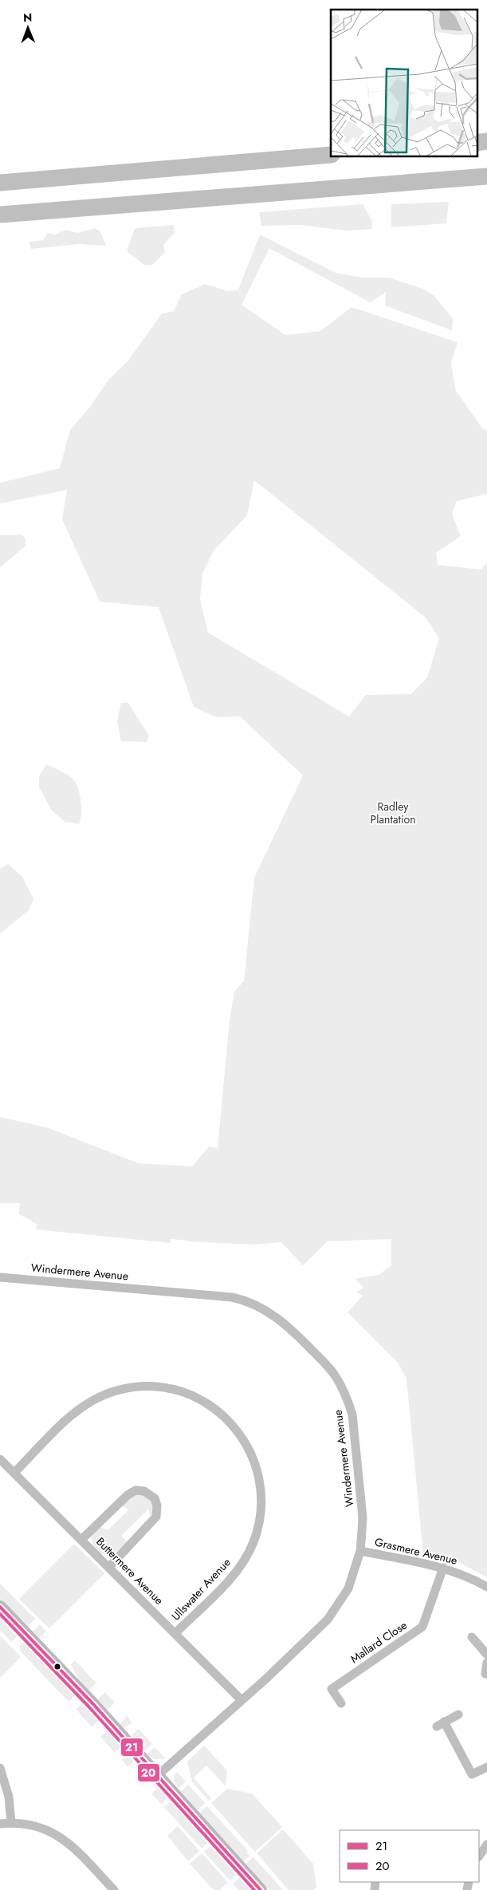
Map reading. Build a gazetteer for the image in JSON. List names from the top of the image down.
{
  "streets": {
    "street": [
      "Windermere Avenue",
      "Grasmere Avenue",
      "Buttermere Avenue",
      "Ullswater Avenue",
      "Mallard Close"
    ]
  },
  "crossings": [
    ["Windermere Avenue", "Grasmere Avenue"],
    ["Windermere Avenue", "Buttermere Avenue"],
    ["Grasmere Avenue", "Mallard Close"],
    ["Buttermere Avenue", "Ullswater Avenue"]
  ],
  "parks": ["Radley Plantation"],
  "lines": ["transit line 21", "transit line 20"],
  "legend": ["21", "20"],
  "north": "top"
}
